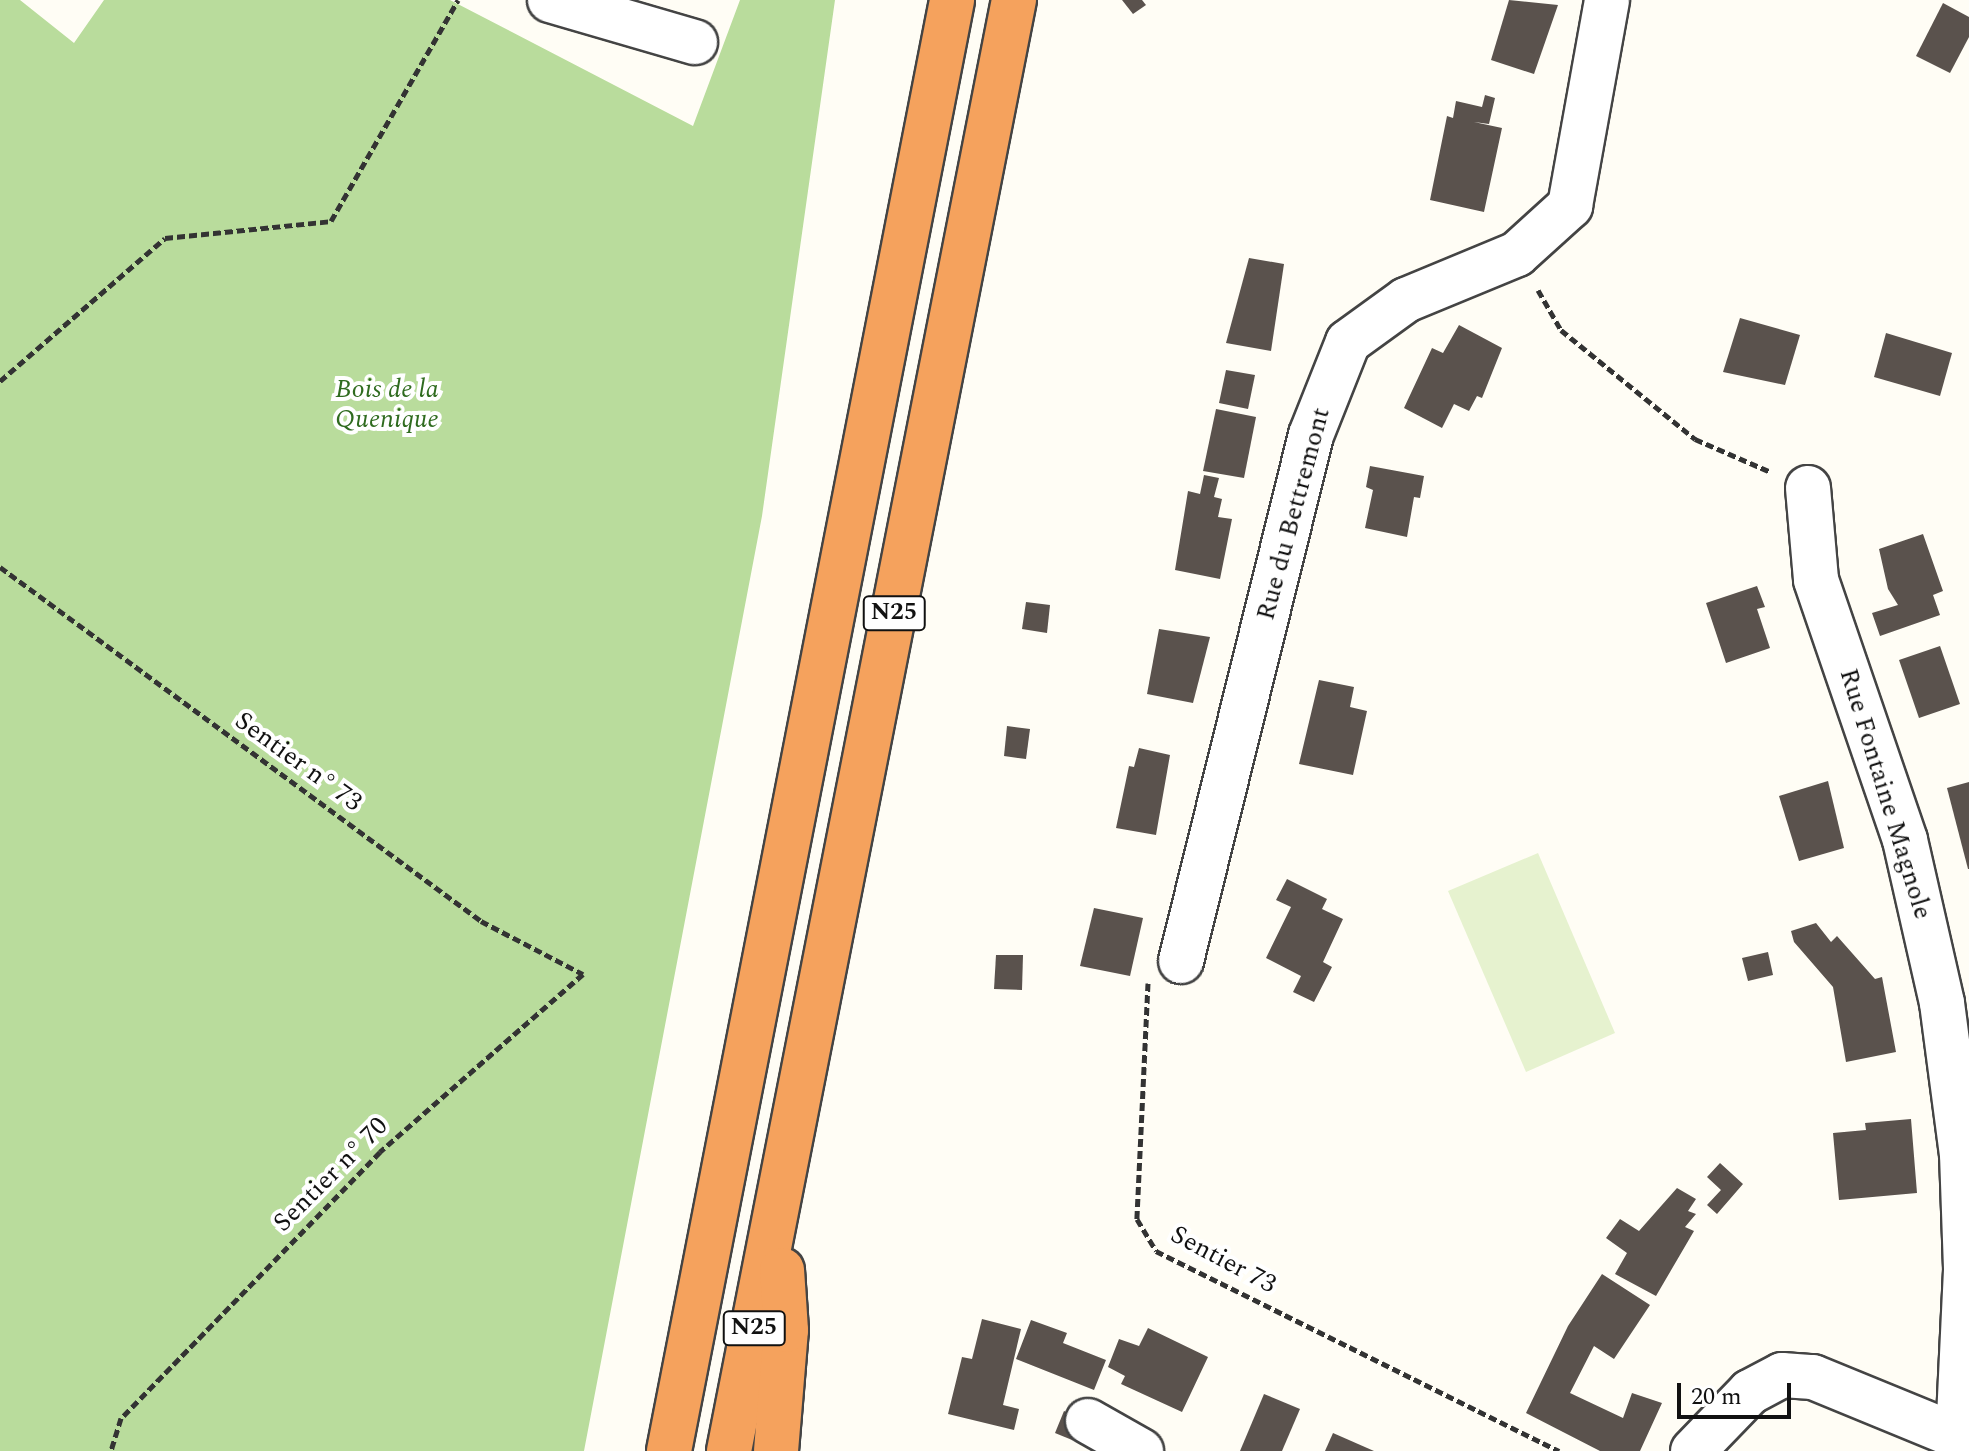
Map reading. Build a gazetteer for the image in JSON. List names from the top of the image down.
{
  "streets": {
    "highway": ["N25"],
    "street": ["Rue du Bettremont", "Rue Fontaine Magnole"],
    "path": ["Sentier n° 73", "Sentier n° 70", "Sentier 73"]
  },
  "crossings": [
    ["Rue du Bettremont", "Sentier 73"],
    ["Sentier n° 73", "Sentier n° 70"]
  ],
  "parks": ["Bois de la Quenique"],
  "scale_bar": "20 m"
}
